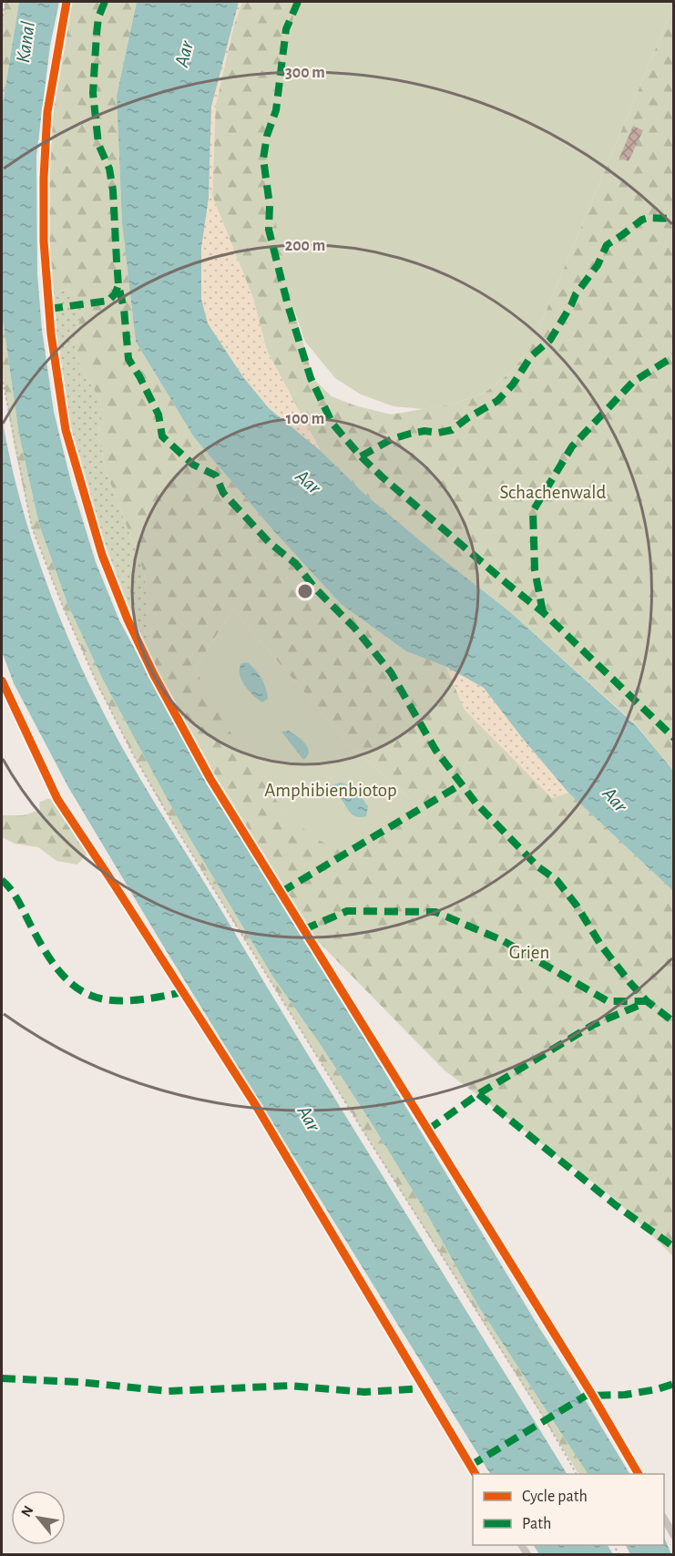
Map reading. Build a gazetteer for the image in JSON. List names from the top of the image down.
{
  "water": ["Kanal", "Aar"],
  "parks": ["Schachenwald", "Amphibienbiotop", "Grien"],
  "legend": ["Cycle path", "Path"],
  "north": "top left",
  "rings": ["300 m", "200 m", "100 m"]
}
